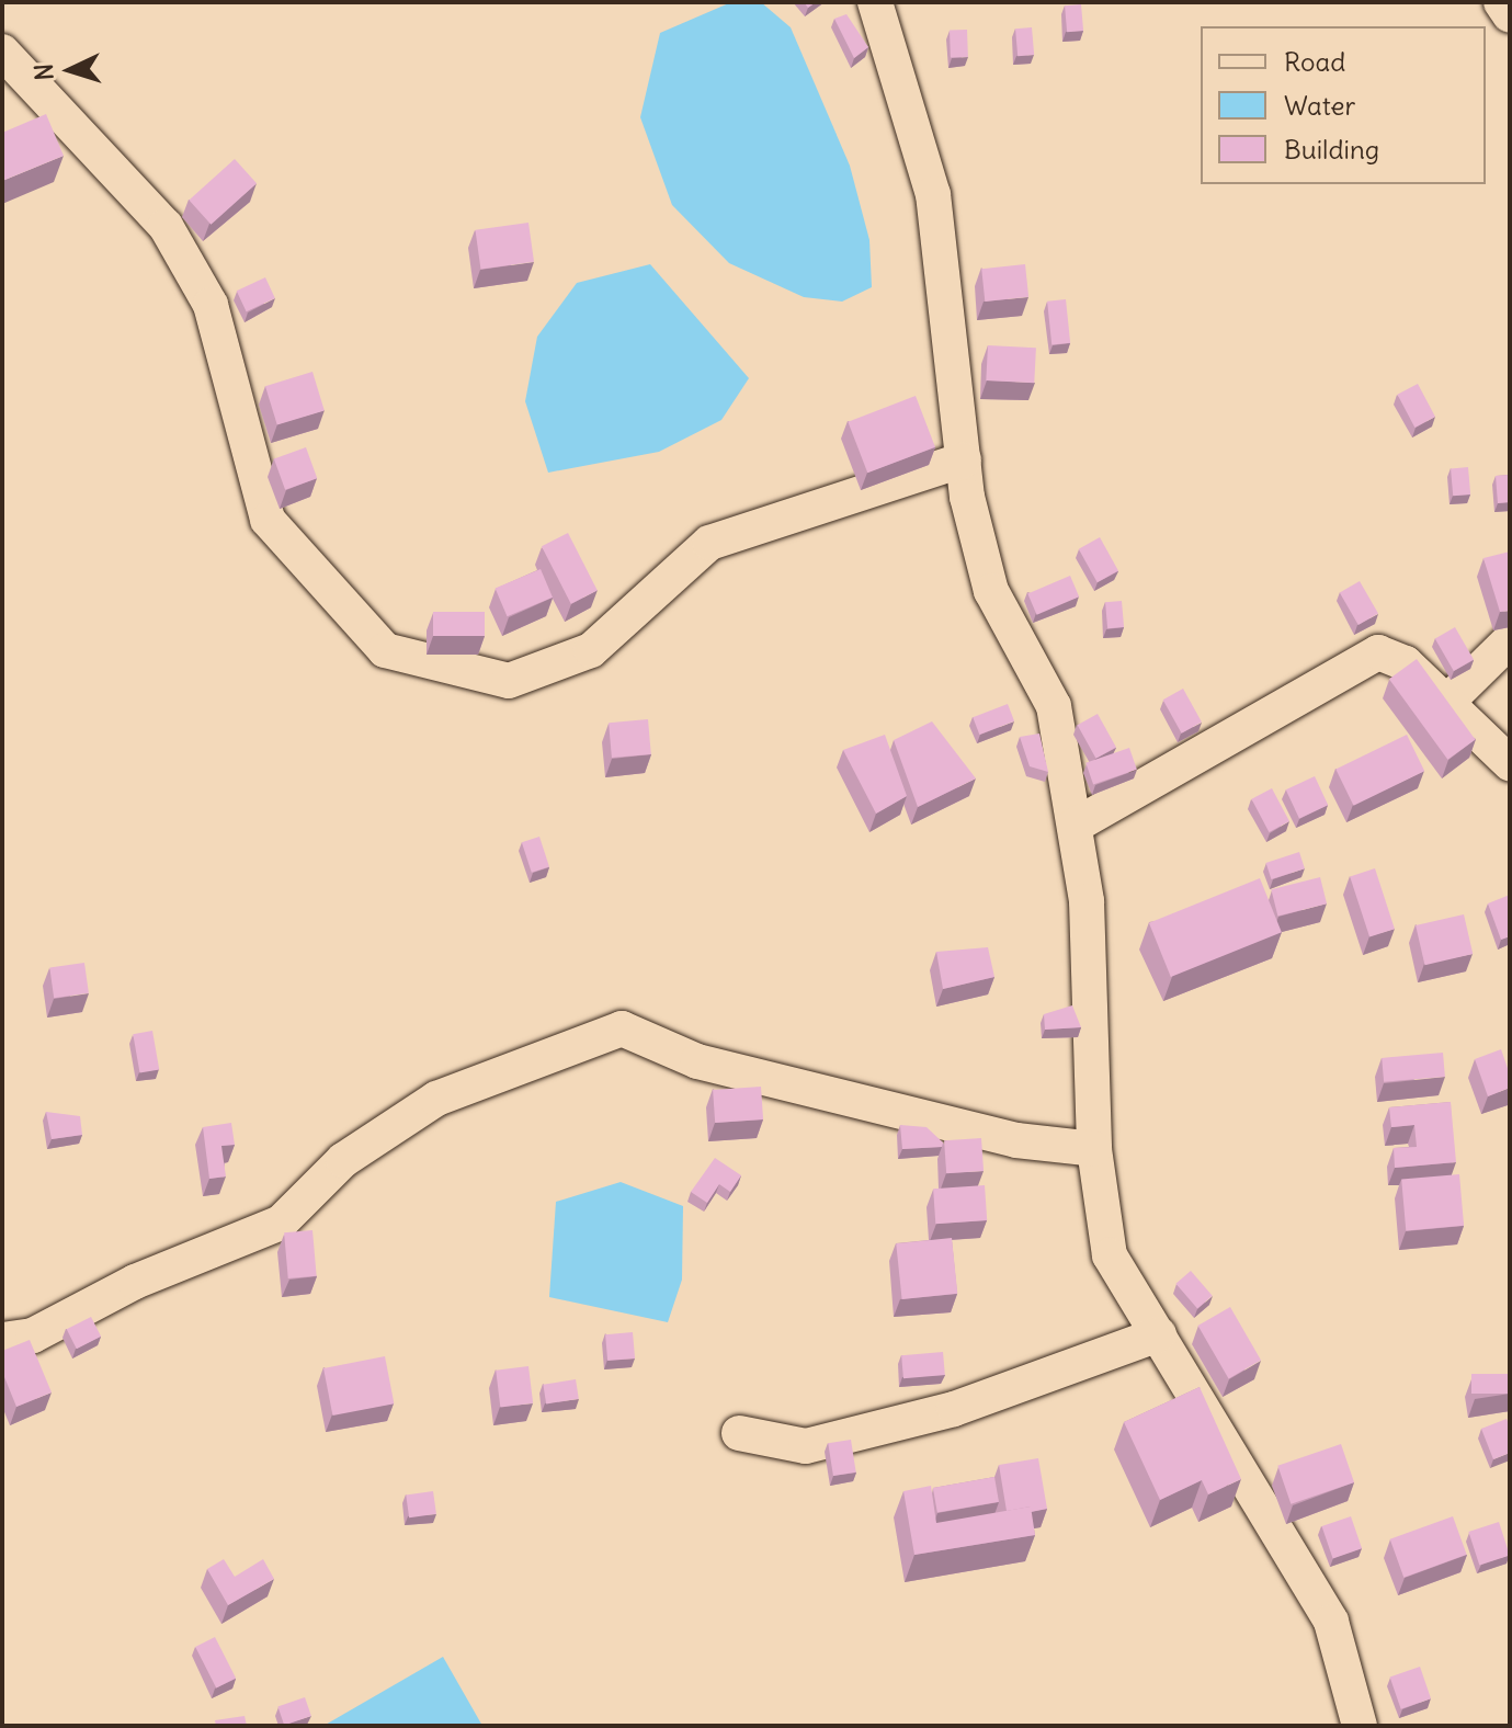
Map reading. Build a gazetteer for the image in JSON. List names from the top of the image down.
{
  "legend": ["Road", "Water", "Building"],
  "north": "left"
}
